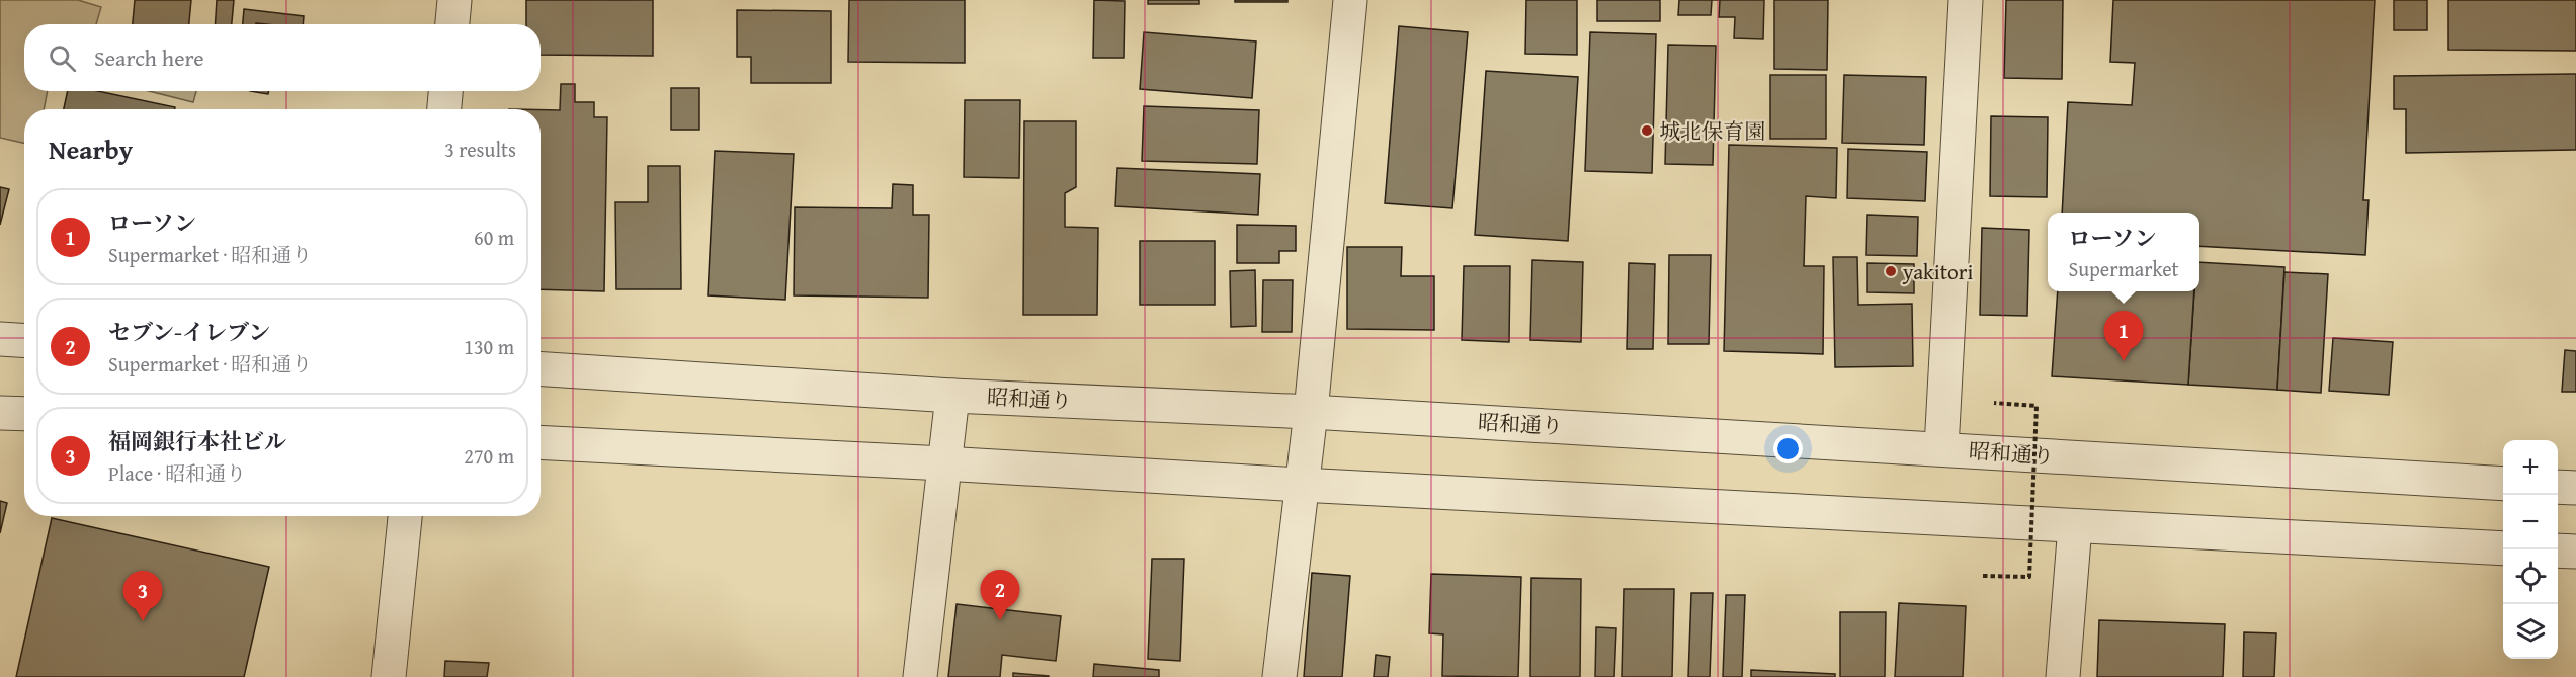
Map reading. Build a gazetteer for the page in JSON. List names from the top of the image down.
{
  "streets": {
    "street": ["昭和通り"]
  },
  "places": ["城北保育園", "yakitori"],
  "page": {
    "search": "Search here",
    "heading": ["Nearby", "3 results"],
    "list": [
      {
        "mark": "1",
        "name": "ローソン",
        "note": "Supermarket · 昭和通り",
        "value": "60 m"
      },
      {
        "mark": "2",
        "name": "セブン-イレブン",
        "note": "Supermarket · 昭和通り",
        "value": "130 m"
      },
      {
        "mark": "3",
        "name": "福岡銀行本社ビル",
        "note": "Place · 昭和通り",
        "value": "270 m"
      }
    ],
    "popup": ["ローソン", "Supermarket"],
    "pins": ["1", "2", "3"],
    "map_buttons": ["+", "−"]
  }
}
